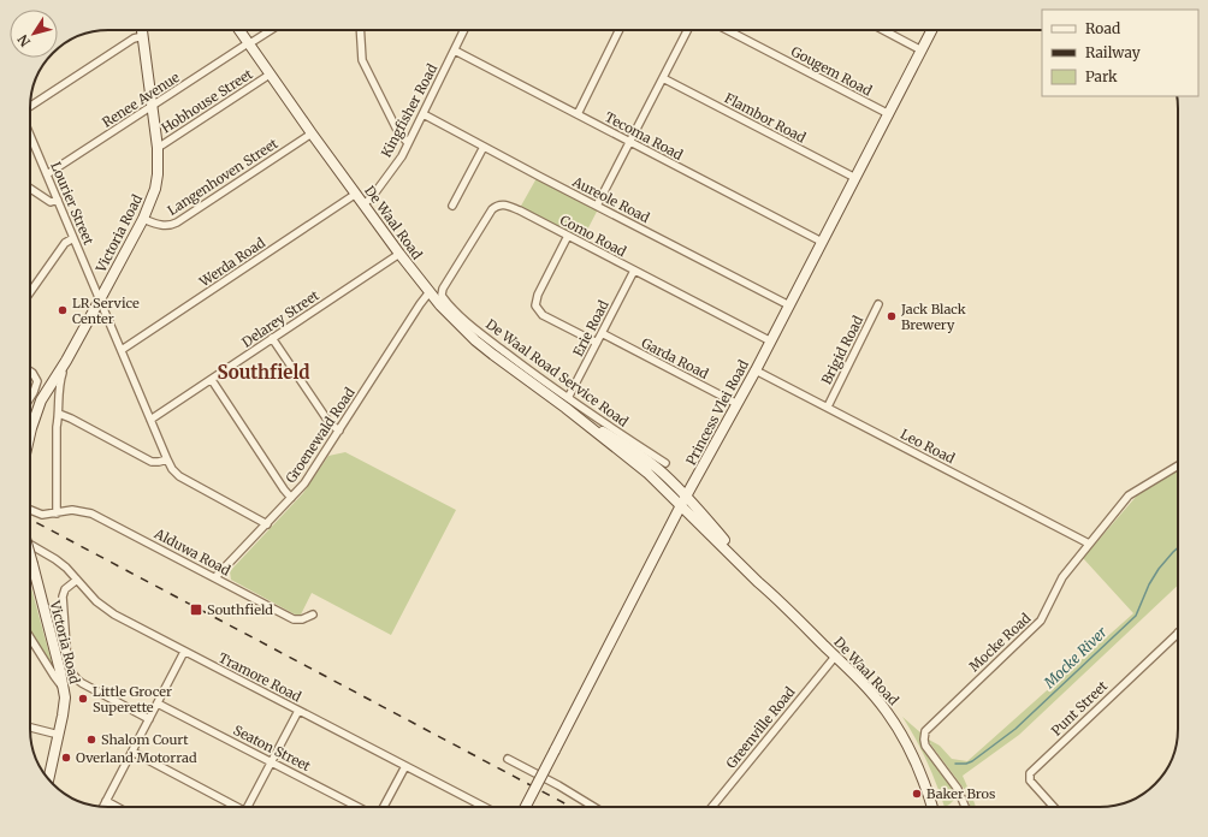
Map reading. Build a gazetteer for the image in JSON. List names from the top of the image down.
{
  "streets": {
    "street": [
      "Gougem Road",
      "Renee Avenue",
      "Hobhouse Street",
      "Kingfisher Road",
      "Flambor Road",
      "Tecoma Road",
      "Langenhoven Street",
      "Aureole Road",
      "Lourier Street",
      "De Waal Road",
      "Victoria Road",
      "Como Road",
      "Werda Road",
      "Delarey Street",
      "Erie Road",
      "Brigid Road",
      "Garda Road",
      "De Waal Road Service Road",
      "Princess Vlei Road",
      "Groenewald Road",
      "Leo Road",
      "Alduwa Road",
      "Mocke Road",
      "Tramore Road",
      "Punt Street",
      "Greenville Road",
      "Seaton Street"
    ]
  },
  "crossings": [
    ["Gougem Road", "Princess Vlei Road"],
    ["Renee Avenue", "Lourier Street"],
    ["Renee Avenue", "De Waal Road"],
    ["Renee Avenue", "Victoria Road"],
    ["Hobhouse Street", "De Waal Road"],
    ["Hobhouse Street", "Victoria Road"],
    ["Kingfisher Road", "Tecoma Road"],
    ["Kingfisher Road", "Aureole Road"],
    ["Kingfisher Road", "De Waal Road"],
    ["Flambor Road", "Princess Vlei Road"],
    ["Tecoma Road", "Princess Vlei Road"],
    ["Langenhoven Street", "De Waal Road"],
    ["Langenhoven Street", "Victoria Road"],
    ["Aureole Road", "Princess Vlei Road"],
    ["Lourier Street", "Victoria Road"],
    ["Lourier Street", "Werda Road"],
    ["Lourier Street", "Delarey Street"],
    ["Lourier Street", "Groenewald Road"],
    ["De Waal Road", "Werda Road"],
    ["De Waal Road", "Delarey Street"],
    ["De Waal Road", "Princess Vlei Road"],
    ["De Waal Road", "Groenewald Road"],
    ["De Waal Road", "Greenville Road"],
    ["Victoria Road", "Alduwa Road"],
    ["Como Road", "Erie Road"],
    ["Como Road", "De Waal Road Service Road"],
    ["Como Road", "Princess Vlei Road"],
    ["Erie Road", "Garda Road"],
    ["Erie Road", "De Waal Road Service Road"],
    ["Brigid Road", "Leo Road"],
    ["Garda Road", "Princess Vlei Road"],
    ["Princess Vlei Road", "Leo Road"],
    ["Groenewald Road", "Alduwa Road"],
    ["Leo Road", "Mocke Road"]
  ],
  "districts": ["Southfield"],
  "water": ["Mocke River"],
  "places": {
    "other": [
      "LR Service Center",
      "Jack Black Brewery",
      "Little Grocer Superette",
      "Shalom Court",
      "Overland Motorrad",
      "Baker Bros"
    ],
    "transit": ["Southfield"]
  },
  "legend": ["Road", "Railway", "Park"],
  "north": "bottom left"
}
